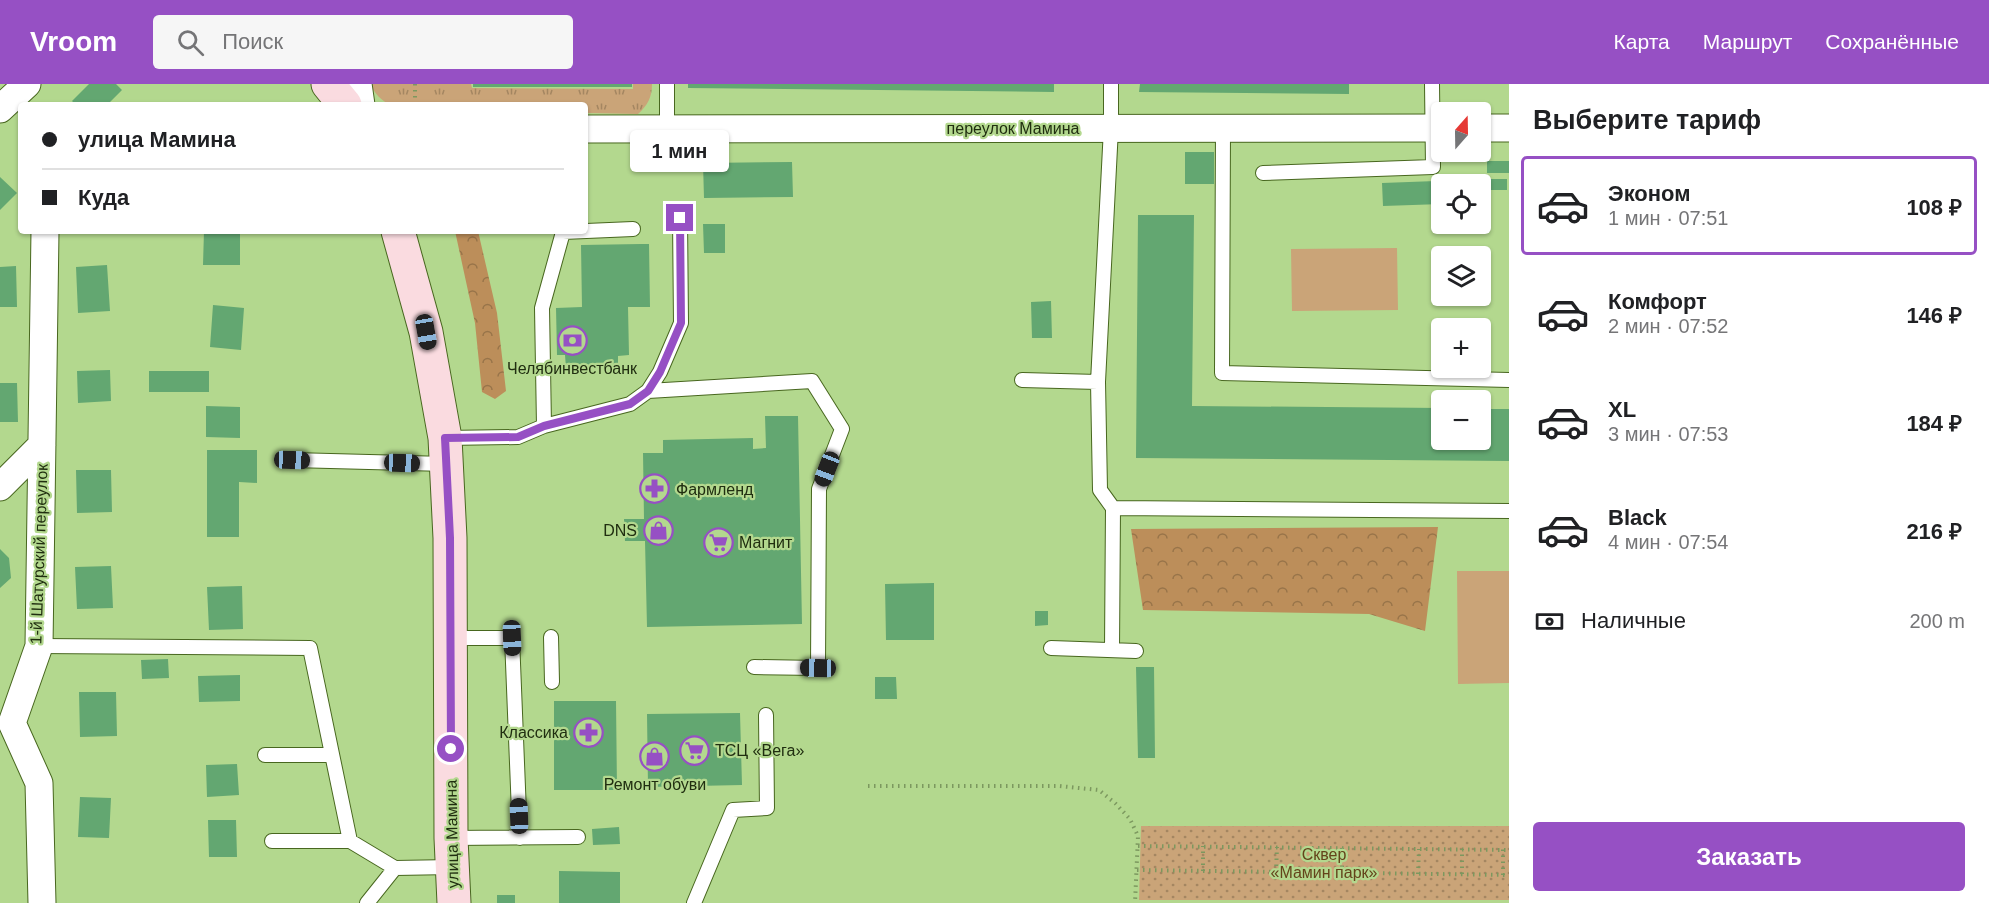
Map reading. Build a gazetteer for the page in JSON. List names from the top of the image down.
{
  "streets": {
    "main road": ["улица Мамина"],
    "street": ["переулок Мамина", "1-й Шатурский переулок"]
  },
  "parks": ["Сквер «Мамин парк»"],
  "places": {
    "bank": ["Челябинвестбанк"],
    "pharmacy": ["Фармленд", "Классика"],
    "shop": ["DNS", "Ремонт обуви"],
    "supermarket": ["Магнит", "ТСЦ «Вега»"]
  },
  "north": "top",
  "page": {
    "header": "Vroom",
    "search": "Поиск",
    "nav": ["Карта", "Маршрут", "Сохранённые"],
    "heading": "Выберите тариф",
    "map_buttons": ["+", "−"],
    "banner": ["улица Мамина", "Куда"],
    "bubble": "1 мин",
    "list": [
      {
        "name": "Эконом",
        "note": "1 мин · 07:51",
        "value": "108 ₽"
      },
      {
        "name": "Комфорт",
        "note": "2 мин · 07:52",
        "value": "146 ₽"
      },
      {
        "name": "XL",
        "note": "3 мин · 07:53",
        "value": "184 ₽"
      },
      {
        "name": "Black",
        "note": "4 мин · 07:54",
        "value": "216 ₽"
      }
    ],
    "pay": ["Наличные", "200 m"],
    "buttons": "Заказать"
  }
}
